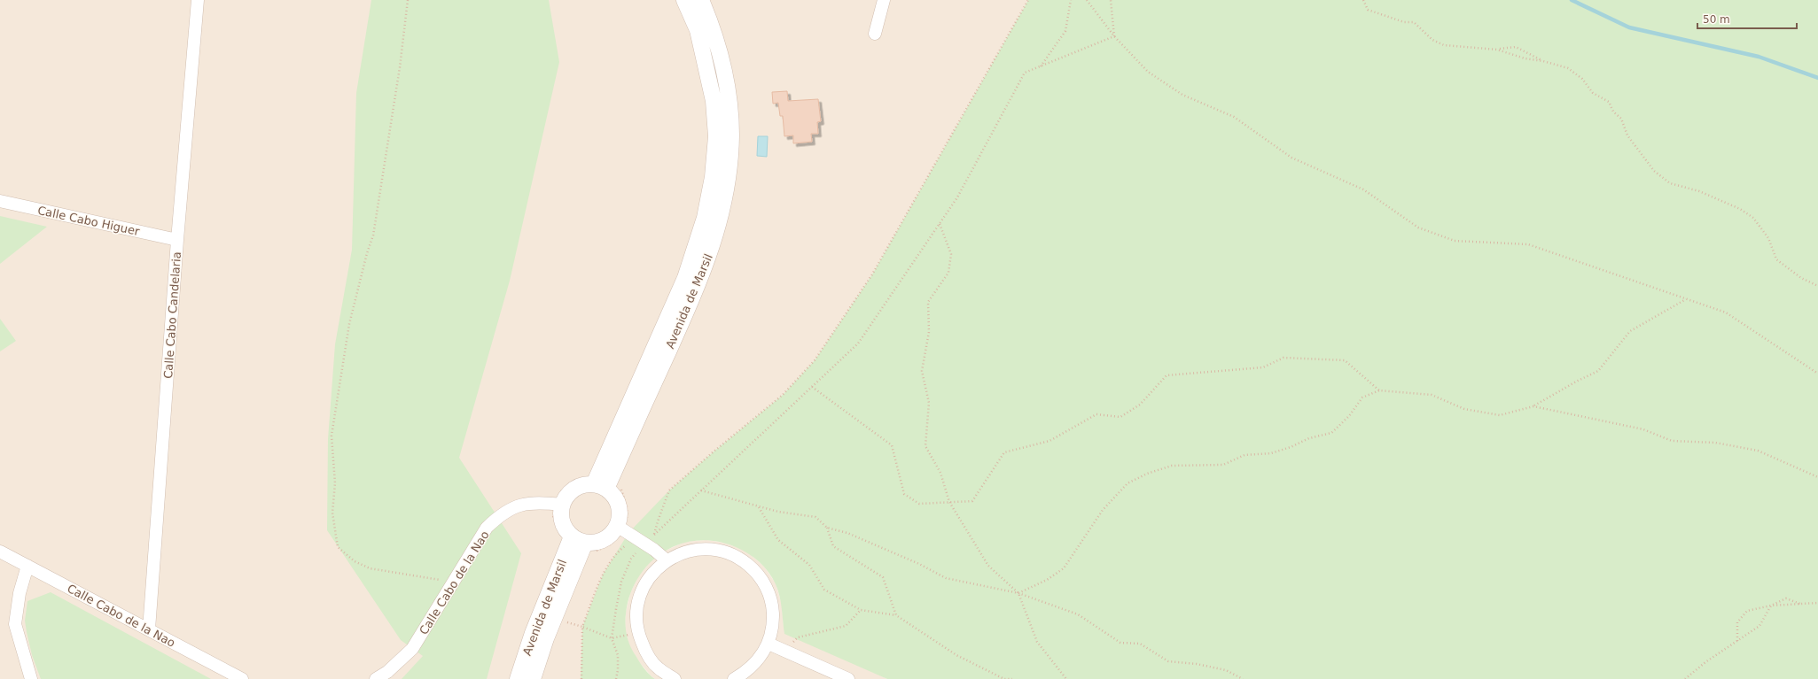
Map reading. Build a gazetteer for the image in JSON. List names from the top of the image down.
{
  "streets": {
    "street": [
      "Calle Cabo Higuer",
      "Avenida de Marsil",
      "Calle Cabo Candelaria",
      "Calle Cabo de la Nao"
    ]
  },
  "crossings": [
    ["Calle Cabo Higuer", "Calle Cabo Candelaria"],
    ["Calle Cabo Candelaria", "Calle Cabo de la Nao"]
  ],
  "scale_bar": "50 m"
}
